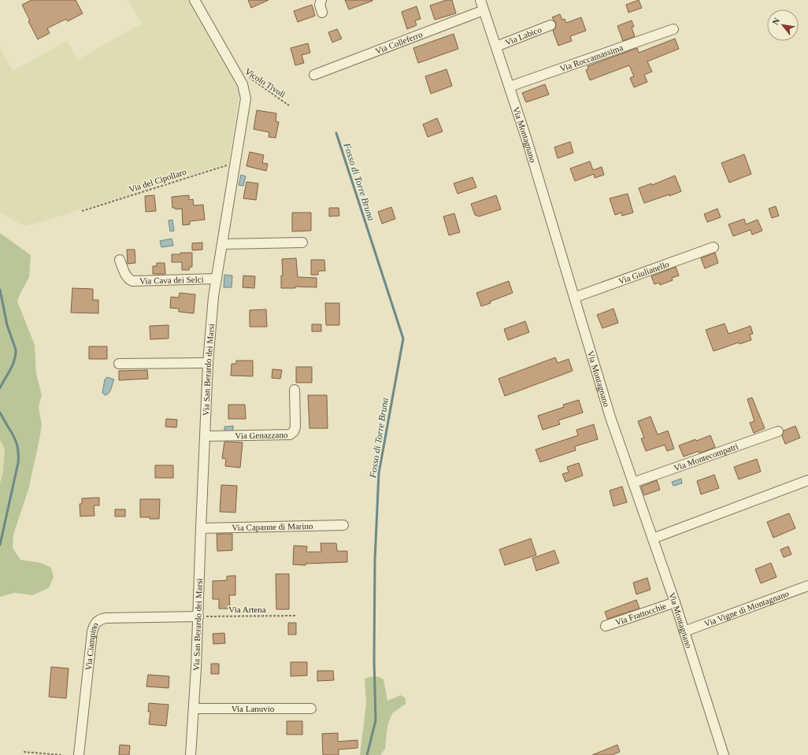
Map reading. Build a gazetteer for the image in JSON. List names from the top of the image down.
{
  "streets": {
    "street": [
      "Via Labico",
      "Via Colleferro",
      "Via Roccamassima",
      "Via Montagnano",
      "Via Giulianello",
      "Via Cava dei Selci",
      "Via San Berardo dei Marsi",
      "Via Genazzano",
      "Via Montecompatri",
      "Via Capanne di Marino",
      "Via Vigne di Montagnano",
      "Via Frattocchie",
      "Via Ciampino",
      "Via Lanuvio"
    ],
    "path": ["Vicolo Tivoli", "Via del Cipollaro", "Via Artena"]
  },
  "crossings": [
    ["Via Labico", "Via Montagnano"],
    ["Via Colleferro", "Via Montagnano"],
    ["Via Roccamassima", "Via Montagnano"],
    ["Vicolo Tivoli", "Via San Berardo dei Marsi"],
    ["Via Montagnano", "Via Giulianello"],
    ["Via Montagnano", "Via Montecompatri"],
    ["Via Montagnano", "Via Vigne di Montagnano"],
    ["Via Montagnano", "Via Frattocchie"],
    ["Via del Cipollaro", "Via San Berardo dei Marsi"],
    ["Via Cava dei Selci", "Via San Berardo dei Marsi"],
    ["Via San Berardo dei Marsi", "Via Genazzano"],
    ["Via San Berardo dei Marsi", "Via Capanne di Marino"],
    ["Via San Berardo dei Marsi", "Via Artena"],
    ["Via San Berardo dei Marsi", "Via Ciampino"],
    ["Via San Berardo dei Marsi", "Via Lanuvio"],
    ["Via Artena", "Via Ciampino"]
  ],
  "water": ["Fosso di Torre Bruna"],
  "north": "top left"
}
